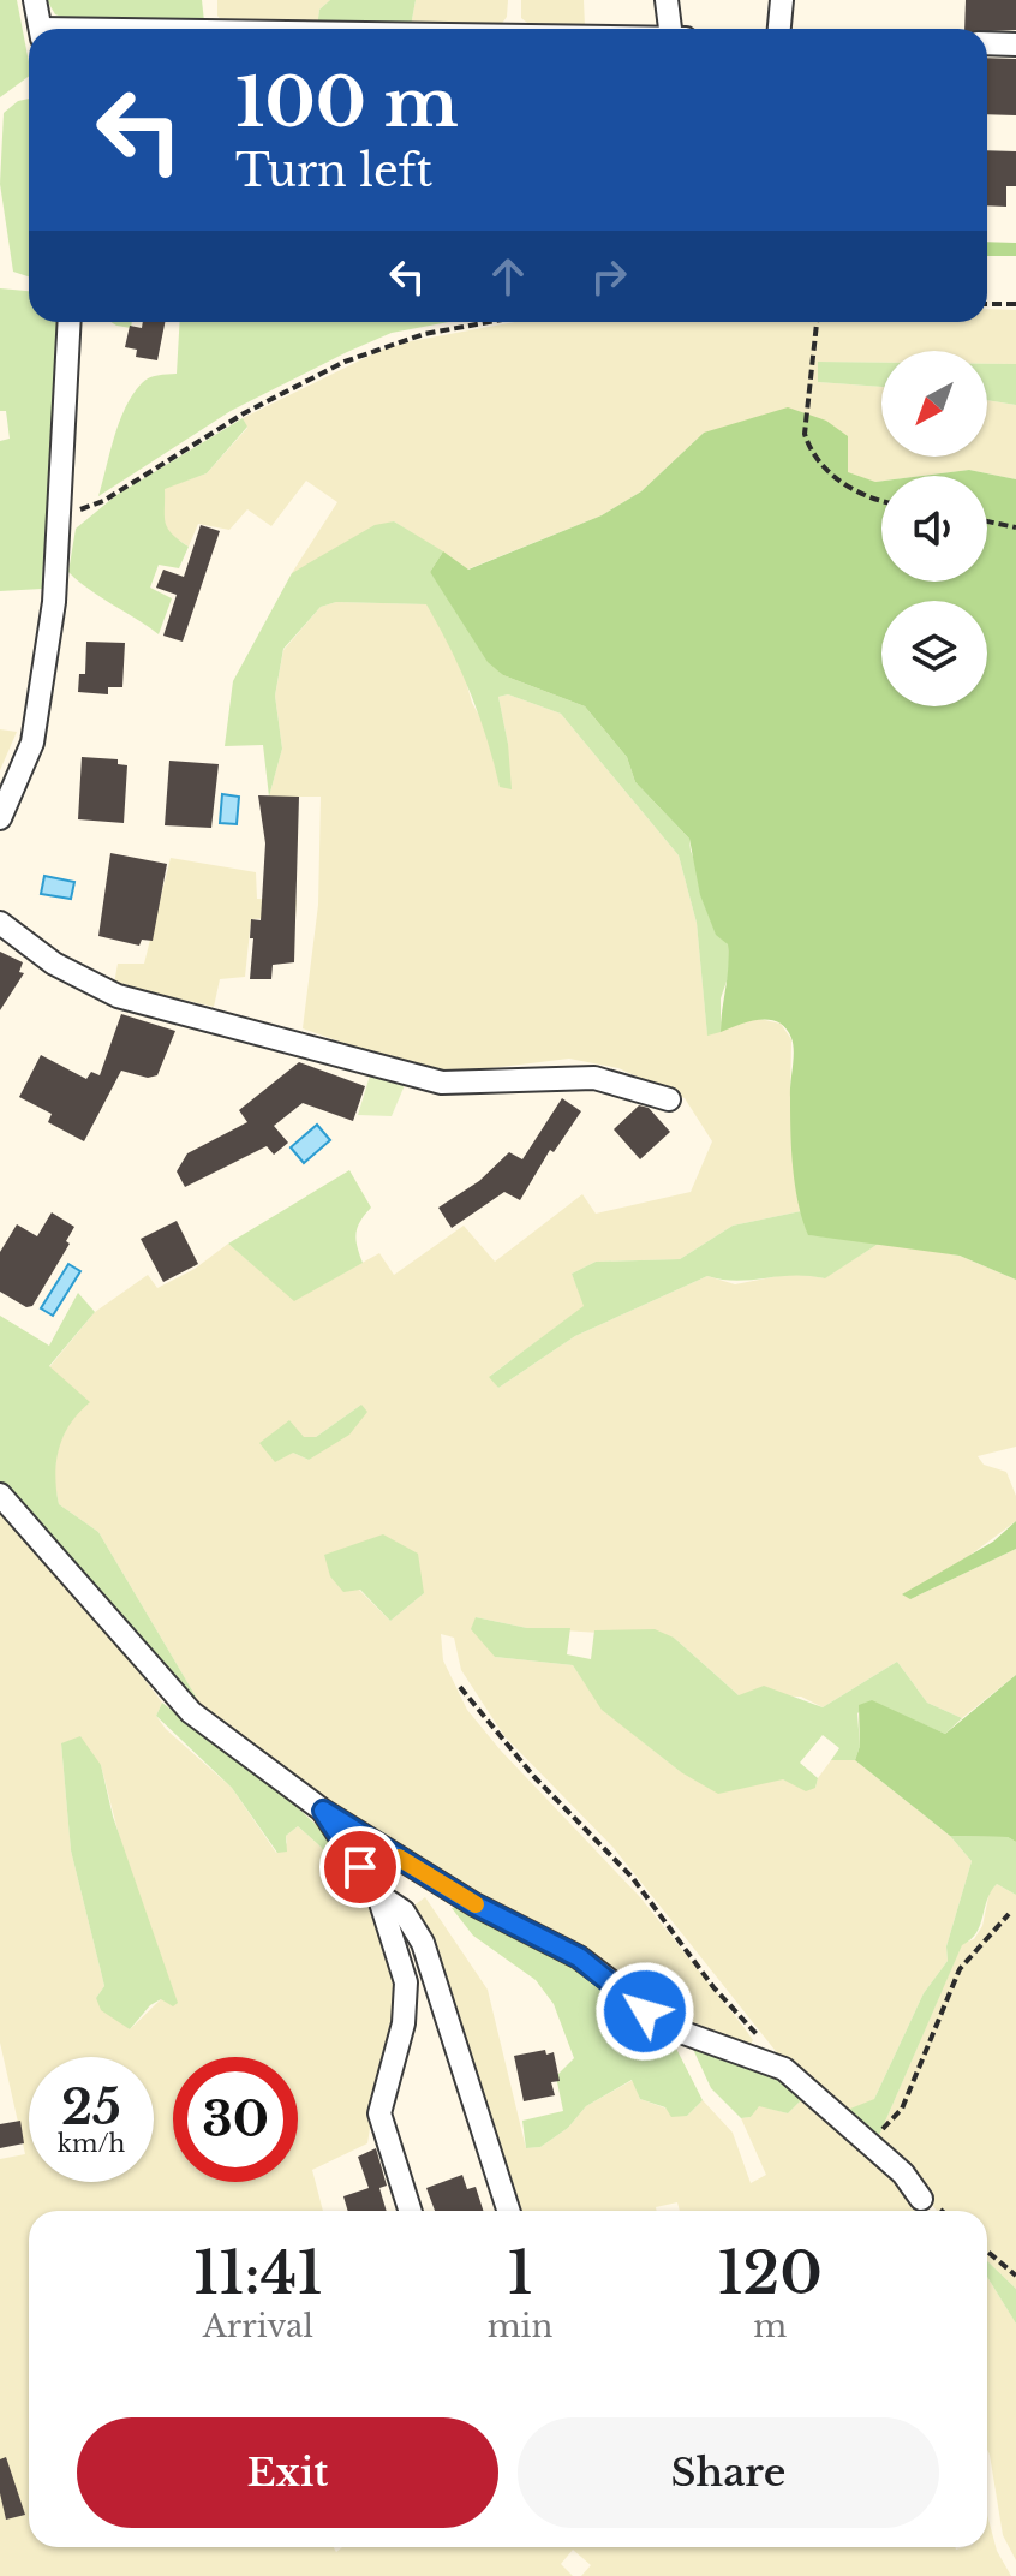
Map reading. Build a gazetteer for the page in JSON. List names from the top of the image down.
{
  "north": "bottom left",
  "page": {
    "turn": ["100 m", "Turn left"],
    "speed": "25 km/h",
    "limit": "30",
    "eta": [
      "11:41",
      "Arrival",
      "1",
      "min",
      "120",
      "m"
    ],
    "buttons": ["Exit", "Share"]
  }
}
